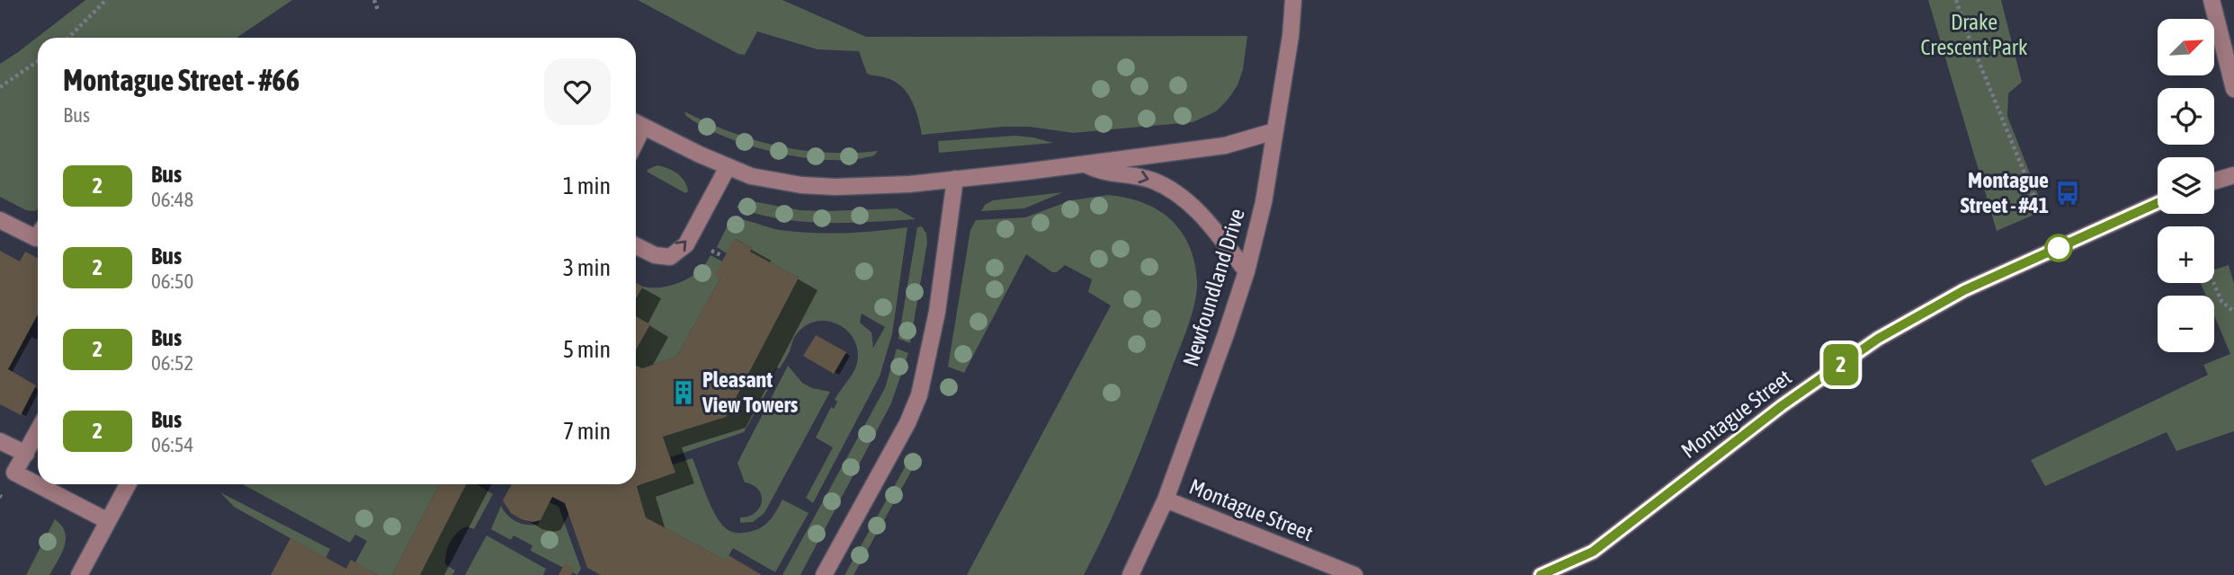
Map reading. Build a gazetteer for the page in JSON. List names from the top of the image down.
{
  "streets": {
    "street": ["Newfoundland Drive", "Montague Street"]
  },
  "crossings": [
    ["Newfoundland Drive", "Montague Street"]
  ],
  "parks": ["Drake Crescent Park"],
  "places": {
    "bus stop": ["Montague Street - #41"],
    "building": ["Pleasant View Towers"]
  },
  "lines": ["bus line 2"],
  "north": "top right",
  "page": {
    "on_map": "2",
    "map_buttons": ["+", "−"],
    "heading": ["Montague Street - #66", "Bus"],
    "list": [
      {
        "mark": "2",
        "name": "Bus",
        "note": "06:48",
        "value": "1 min"
      },
      {
        "mark": "2",
        "name": "Bus",
        "note": "06:50",
        "value": "3 min"
      },
      {
        "mark": "2",
        "name": "Bus",
        "note": "06:52",
        "value": "5 min"
      },
      {
        "mark": "2",
        "name": "Bus",
        "note": "06:54",
        "value": "7 min"
      }
    ]
  }
}
